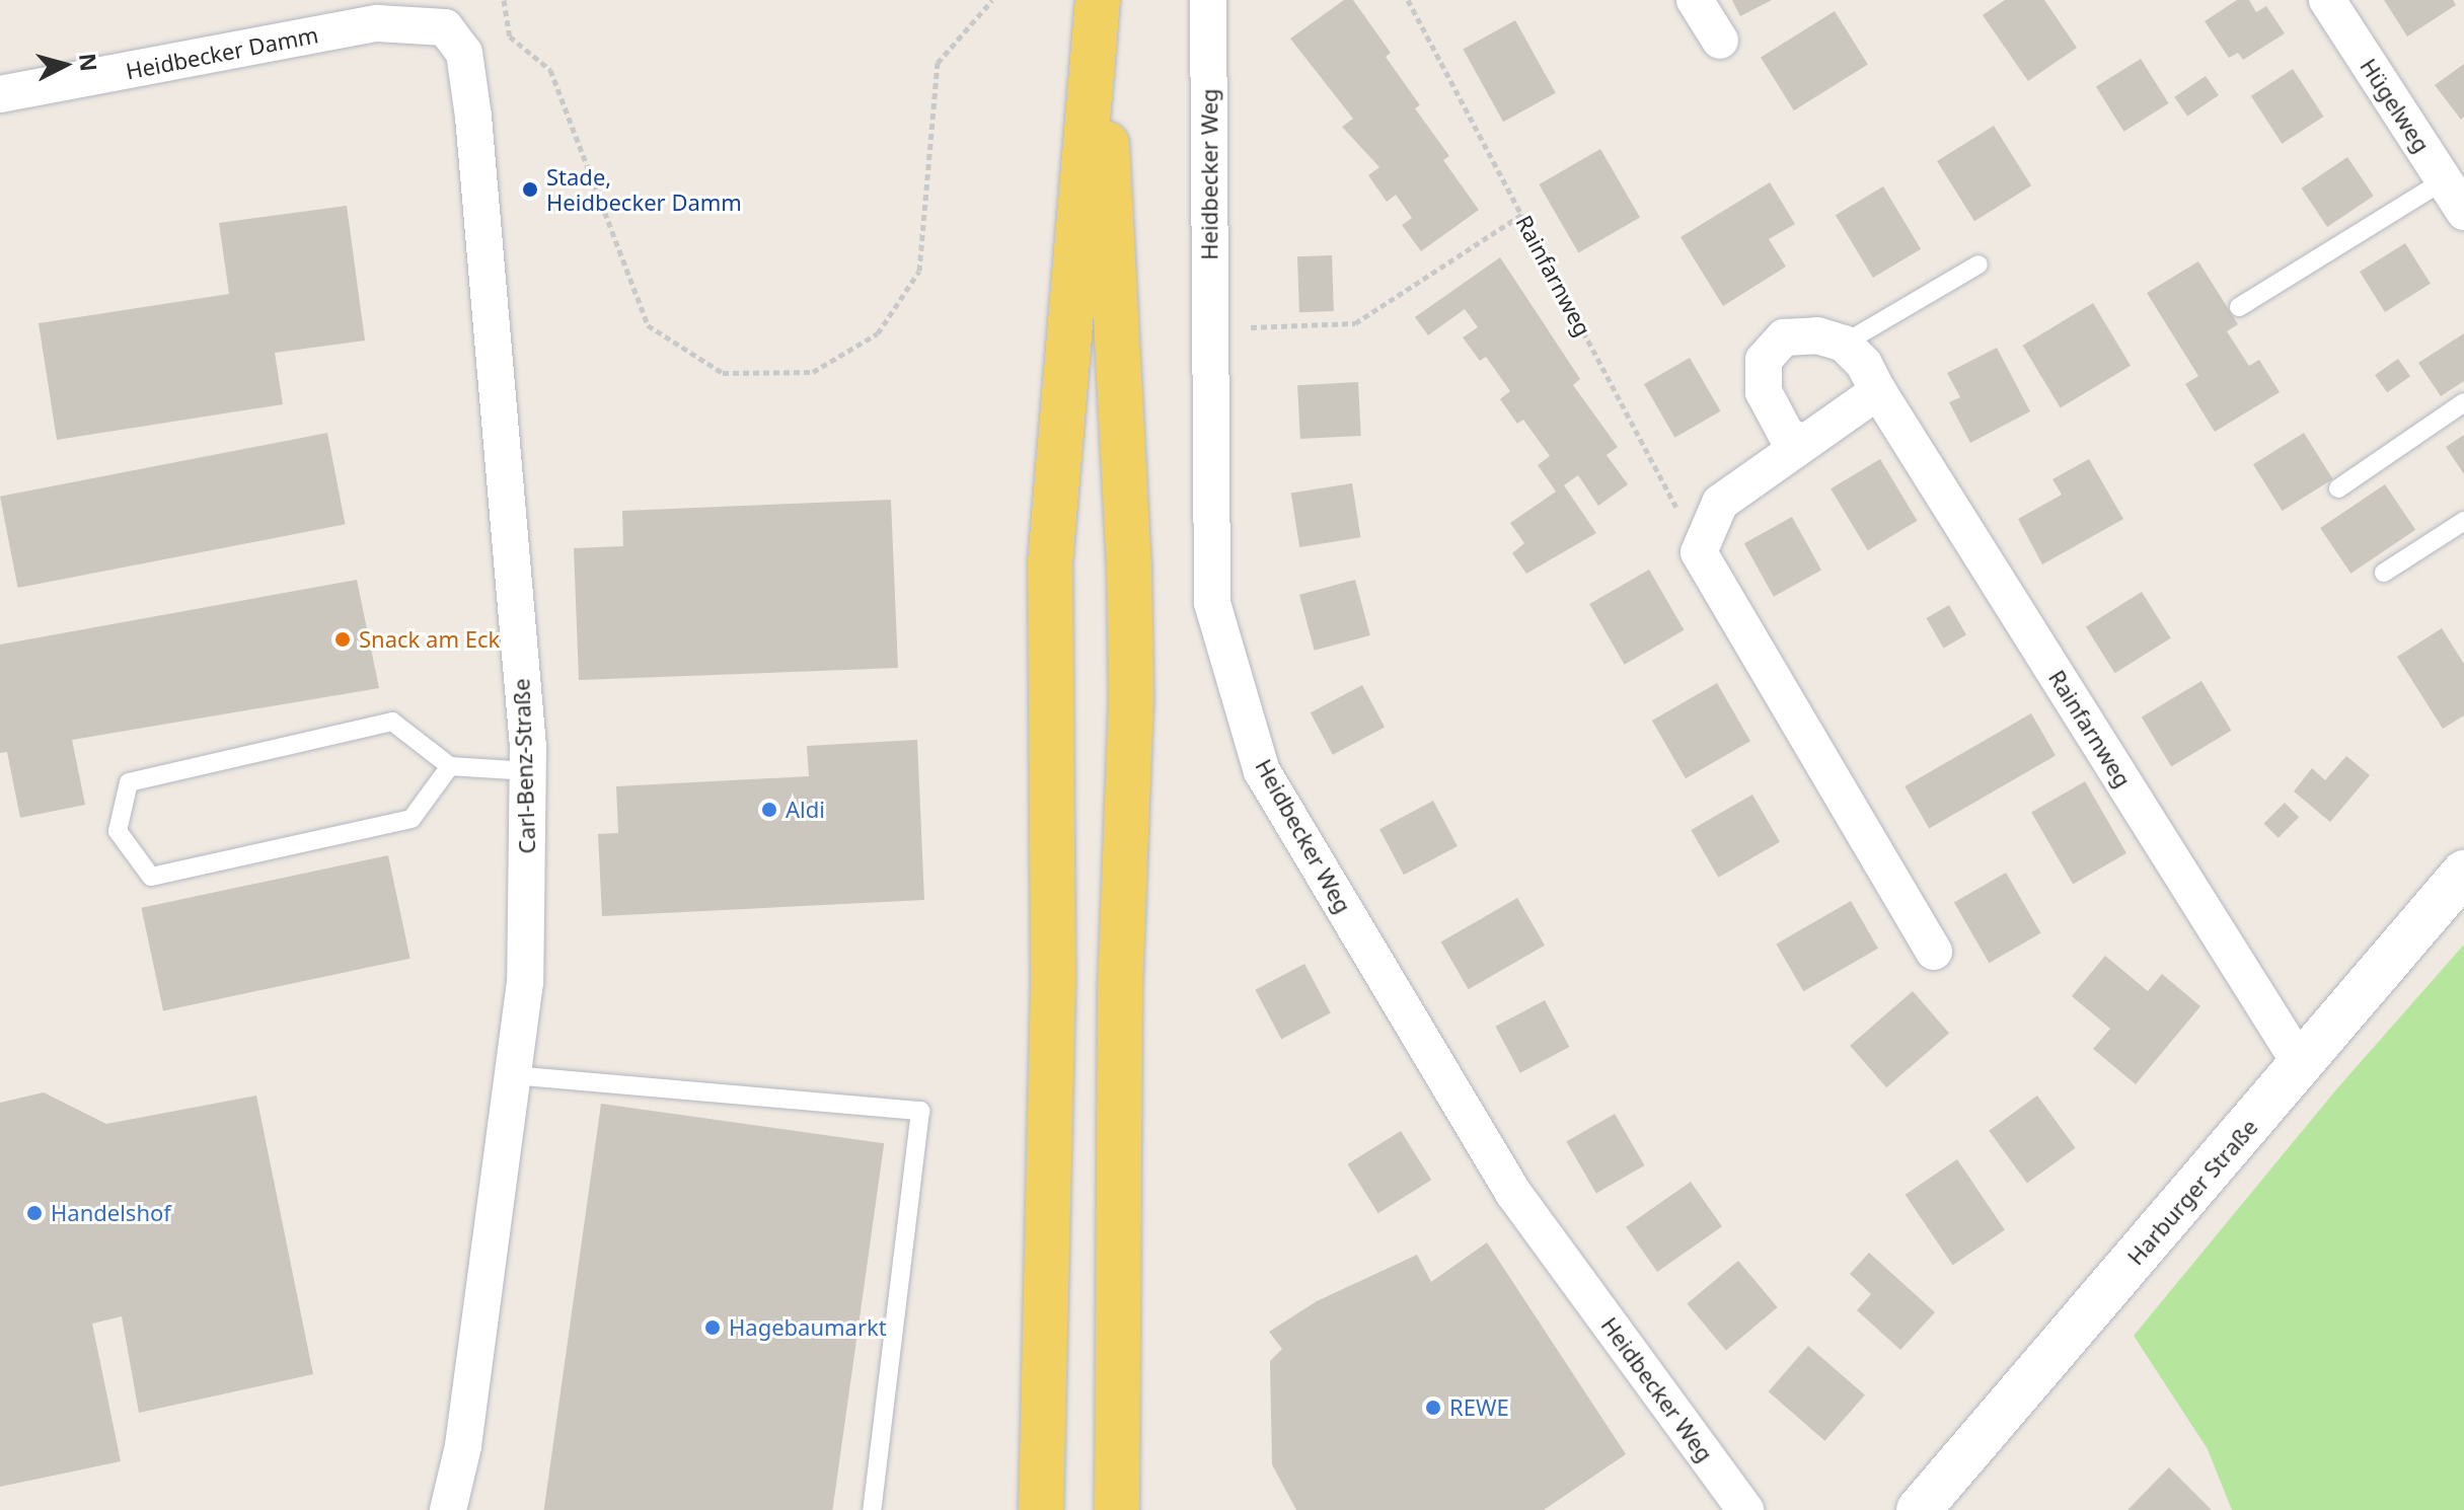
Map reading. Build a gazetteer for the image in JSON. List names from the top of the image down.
{
  "streets": {
    "main road": ["Harburger Straße"],
    "street": [
      "Heidbecker Damm",
      "Hügelweg",
      "Heidbecker Weg",
      "Rainfarnweg",
      "Carl-Benz-Straße"
    ]
  },
  "crossings": [
    ["Heidbecker Damm", "Carl-Benz-Straße"],
    ["Rainfarnweg", "Harburger Straße"]
  ],
  "places": [
    "Stade, Heidbecker Damm",
    "Snack am Eck",
    "Aldi",
    "Handelshof",
    "Hagebaumarkt",
    "REWE"
  ],
  "north": "right"
}
